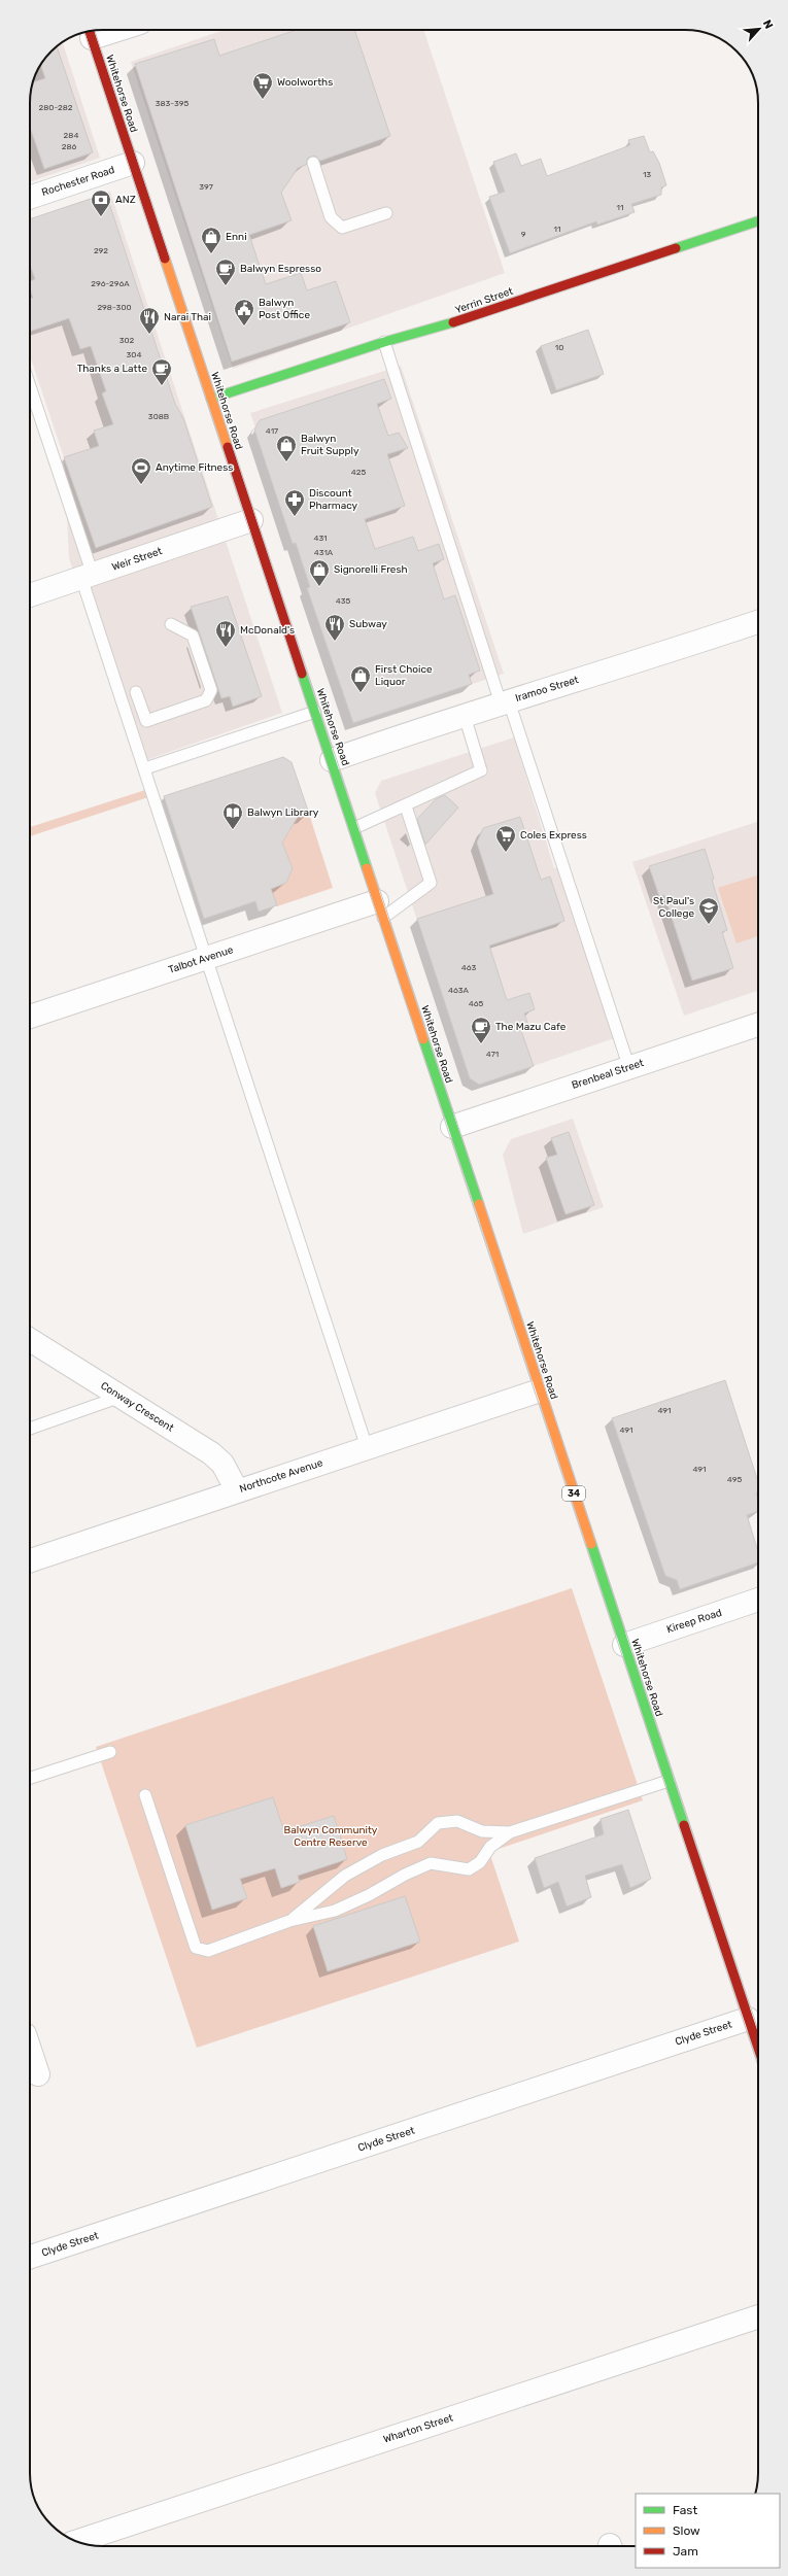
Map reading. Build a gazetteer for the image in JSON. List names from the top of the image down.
{
  "streets": {
    "main road": ["Whitehorse Road", "Yerrin Street", "34"],
    "street": [
      "Rochester Road",
      "Weir Street",
      "Iramoo Street",
      "Talbot Avenue",
      "Brenbeal Street",
      "Conway Crescent",
      "Northcote Avenue",
      "Kireep Road",
      "Clyde Street",
      "Wharton Street"
    ]
  },
  "crossings": [
    ["Whitehorse Road", "Rochester Road"],
    ["Whitehorse Road", "Yerrin Street"],
    ["Whitehorse Road", "Weir Street"],
    ["Whitehorse Road", "Iramoo Street"],
    ["Whitehorse Road", "Talbot Avenue"],
    ["Whitehorse Road", "Brenbeal Street"],
    ["Whitehorse Road", "Northcote Avenue"],
    ["Whitehorse Road", "Kireep Road"],
    ["Whitehorse Road", "Clyde Street"],
    ["Conway Crescent", "Northcote Avenue"]
  ],
  "parks": ["Balwyn Community Centre Reserve"],
  "places": {
    "supermarket": ["Woolworths", "Coles Express"],
    "bank": ["ANZ"],
    "shop": [
      "Enni",
      "Balwyn Fruit Supply",
      "Signorelli Fresh",
      "First Choice Liquor"
    ],
    "cafe": ["Balwyn Espresso", "Thanks a Latte", "The Mazu Cafe"],
    "public building": ["Balwyn Post Office"],
    "restaurant": ["Narai Thai", "Subway", "McDonald's"],
    "sports": ["Anytime Fitness"],
    "pharmacy": ["Discount Pharmacy"],
    "library": ["Balwyn Library"],
    "school or university": ["St Paul's College"]
  },
  "house_numbers": [
    "383-395",
    "280-282",
    "284",
    "286",
    "13",
    "397",
    "11",
    "11",
    "9",
    "292",
    "296-296A",
    "298-300",
    "302",
    "10",
    "304",
    "308B",
    "417",
    "425",
    "431",
    "431A",
    "435",
    "463",
    "463A",
    "465",
    "471",
    "491",
    "491",
    "491",
    "495"
  ],
  "legend": ["Fast", "Slow", "Jam"],
  "north": "top right"
}
